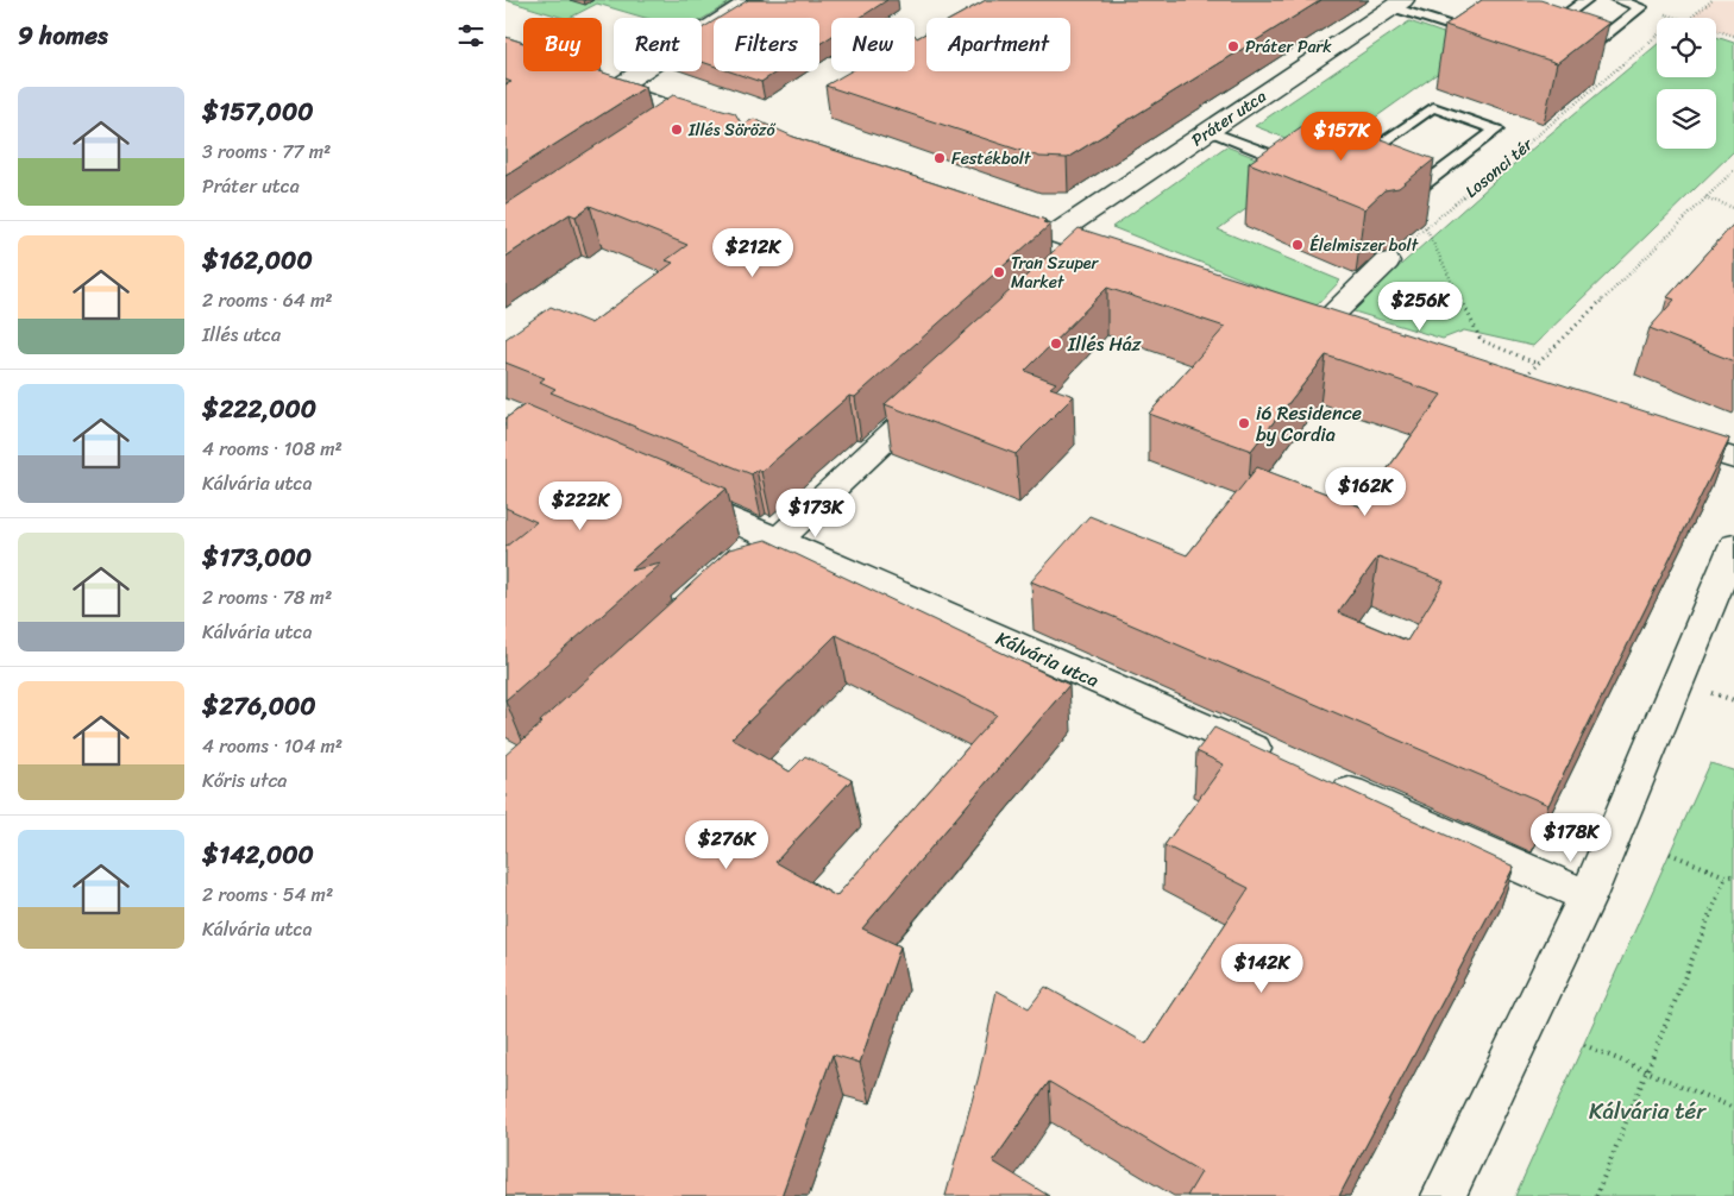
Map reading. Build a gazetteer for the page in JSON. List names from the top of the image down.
{
  "streets": {
    "street": ["Práter utca", "Kálvária utca"],
    "path": ["Losonci tér"]
  },
  "parks": ["Kálvária tér"],
  "places": [
    "Práter Park",
    "Illés Söröző",
    "Festékbolt",
    "Élelmiszer bolt",
    "Tran Szuper Market",
    "Illés Ház",
    "i6 Residence by Cordia"
  ],
  "page": {
    "heading": "9 homes",
    "chip": [
      "Buy",
      "Rent",
      "Filters",
      "New",
      "Apartment"
    ],
    "list": [
      {
        "name": "$157,000",
        "note": "3 rooms · 77 m² · Práter utca"
      },
      {
        "name": "$162,000",
        "note": "2 rooms · 64 m² · Illés utca"
      },
      {
        "name": "$222,000",
        "note": "4 rooms · 108 m² · Kálvária utca"
      },
      {
        "name": "$173,000",
        "note": "2 rooms · 78 m² · Kálvária utca"
      },
      {
        "name": "$276,000",
        "note": "4 rooms · 104 m² · Kőris utca"
      },
      {
        "name": "$142,000",
        "note": "2 rooms · 54 m² · Kálvária utca"
      }
    ],
    "price": [
      "$157K",
      "$212K",
      "$256K",
      "$162K",
      "$222K",
      "$173K",
      "$178K",
      "$276K",
      "$142K"
    ]
  }
}
